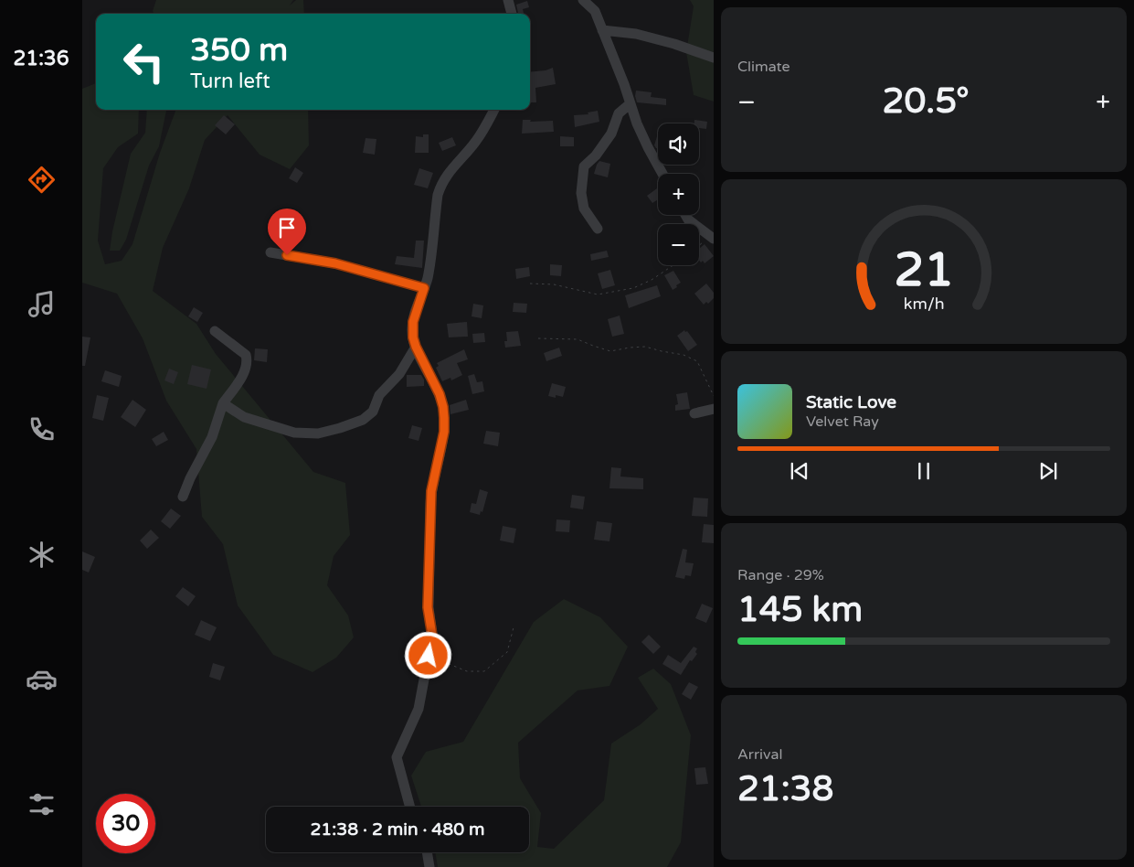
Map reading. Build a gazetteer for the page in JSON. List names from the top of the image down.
{
  "page": {
    "tabs": "21:36",
    "tile": [
      "Climate",
      ["Range · 29%", "145 km"],
      ["Arrival", "21:38"]
    ],
    "turn": ["350 m", "Turn left"],
    "heat": ["−", "20.5°", "+"],
    "map_buttons": ["+", "−"],
    "song": ["Static Love", "Velvet Ray"],
    "limit": "30",
    "trip": "21:38 · 2 min · 480 m",
    "gauge": ["21", "km/h"]
  }
}
